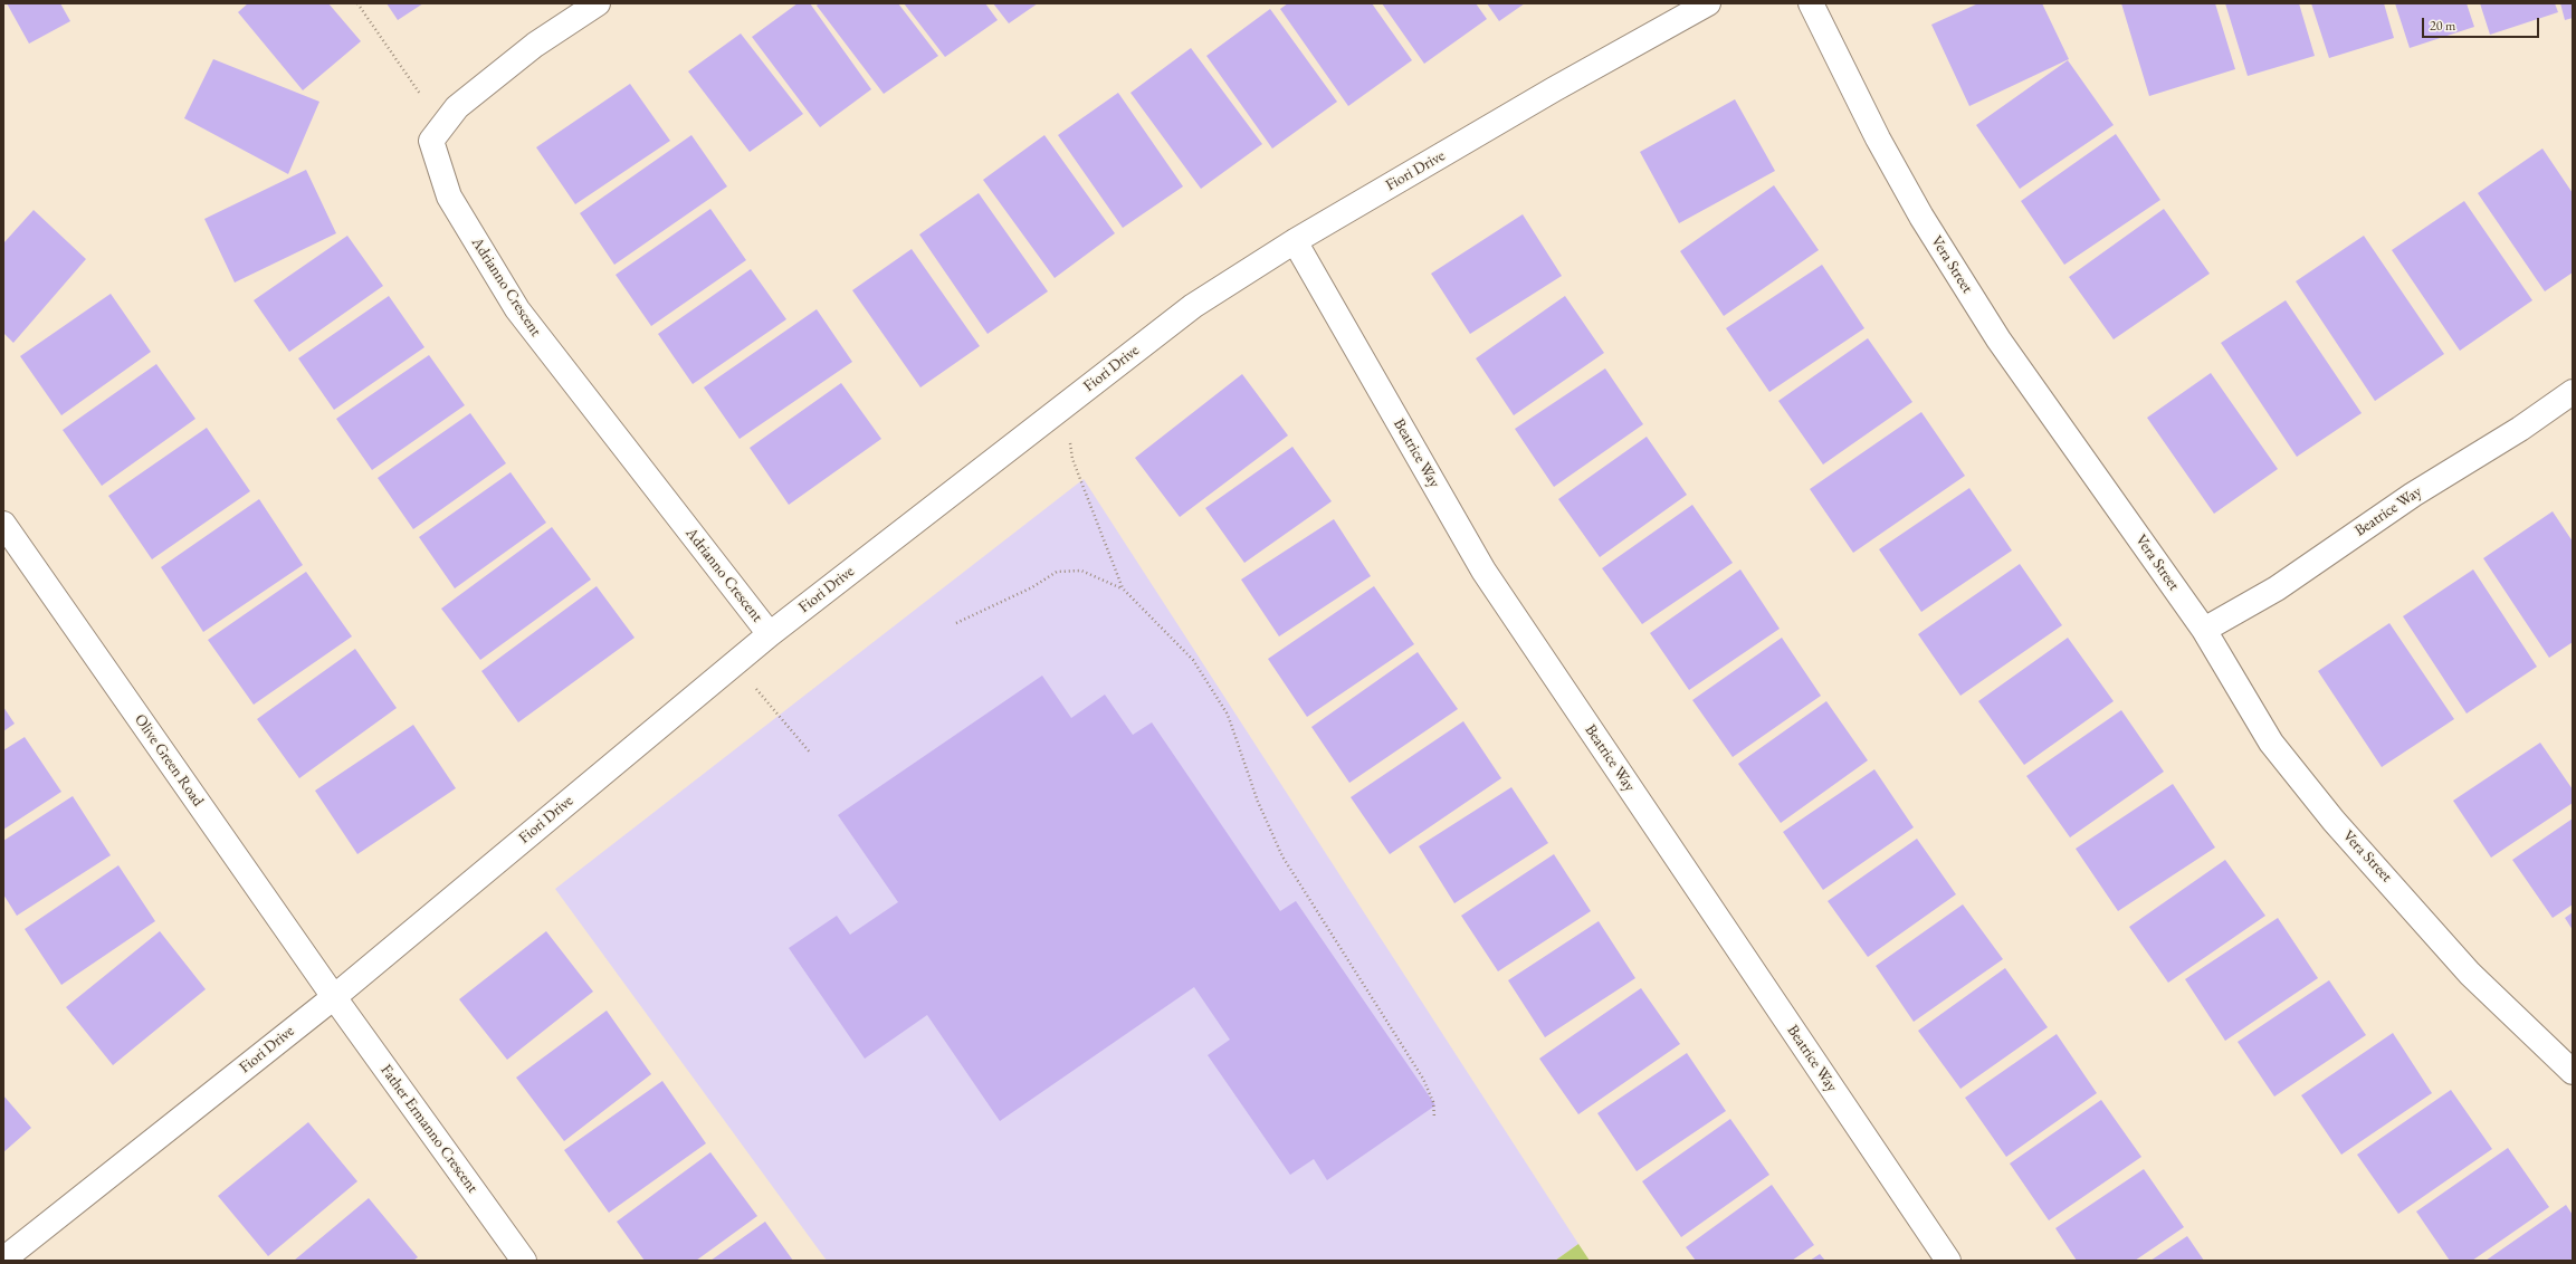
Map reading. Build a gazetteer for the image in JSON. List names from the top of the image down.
{
  "streets": {
    "street": [
      "Fiori Drive",
      "Vera Street",
      "Adrianno Crescent",
      "Beatrice Way",
      "Olive Green Road",
      "Father Ermanno Crescent"
    ]
  },
  "crossings": [
    ["Fiori Drive", "Adrianno Crescent"],
    ["Fiori Drive", "Beatrice Way"],
    ["Fiori Drive", "Olive Green Road"],
    ["Fiori Drive", "Father Ermanno Crescent"],
    ["Vera Street", "Beatrice Way"],
    ["Olive Green Road", "Father Ermanno Crescent"]
  ],
  "scale_bar": "20 m"
}
